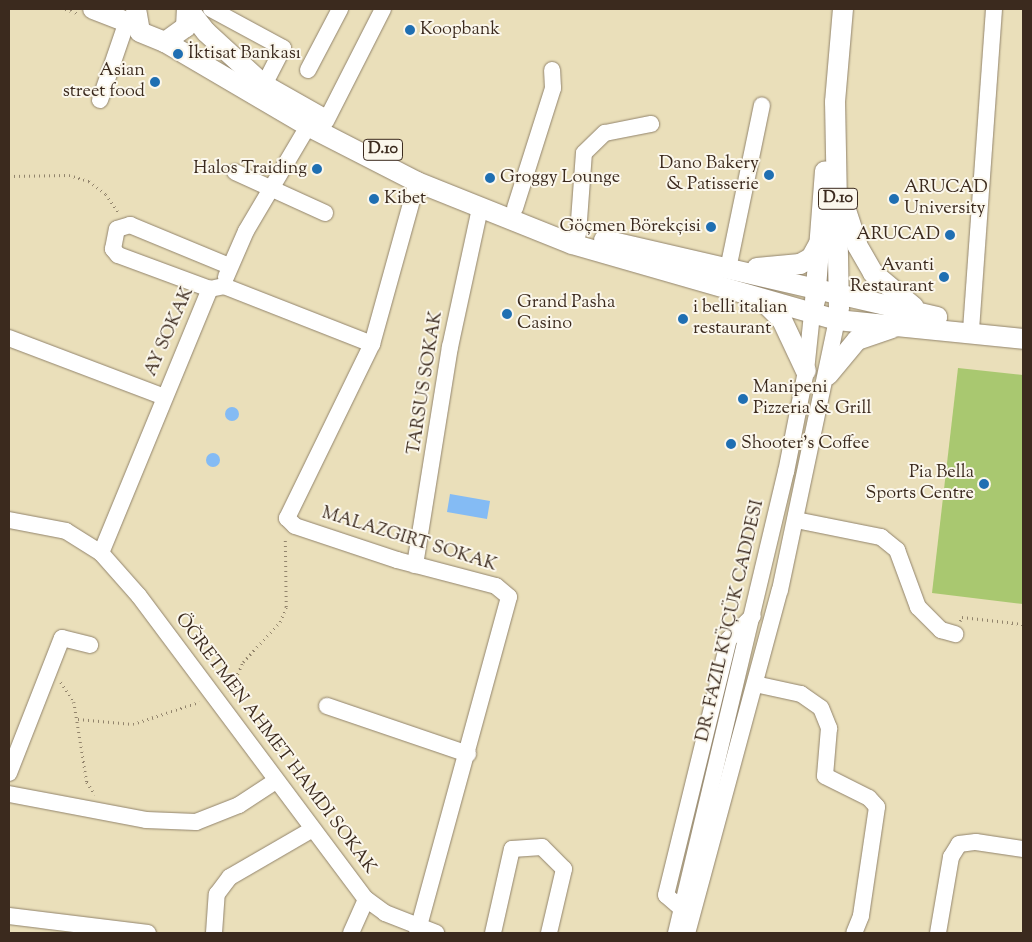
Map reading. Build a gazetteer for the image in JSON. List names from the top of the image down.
{
  "streets": {
    "main road": ["D.10"],
    "street": [
      "AY SOKAK",
      "TARSUS SOKAK",
      "MALAZGIRT SOKAK",
      "ÖĞRETMEN AHMET HAMDI SOKAK"
    ]
  },
  "crossings": [
    ["D.10", "TARSUS SOKAK"],
    ["AY SOKAK", "ÖĞRETMEN AHMET HAMDI SOKAK"],
    ["TARSUS SOKAK", "MALAZGIRT SOKAK"],
    ["MALAZGIRT SOKAK", "ÖĞRETMEN AHMET HAMDI SOKAK"]
  ],
  "places": [
    "Koopbank",
    "İktisat Bankası",
    "Asian street food",
    "Halos Traiding",
    "Dano Bakery & Patisserie",
    "Groggy Lounge",
    "Kibet",
    "ARUCAD University",
    "Göçmen Börekçisi",
    "ARUCAD",
    "Avanti Restaurant",
    "Grand Pasha Casino",
    "i belli italian restaurant",
    "Manipeni Pizzeria & Grill",
    "Shooter's Coffee",
    "Pia Bella Sports Centre"
  ]
}
